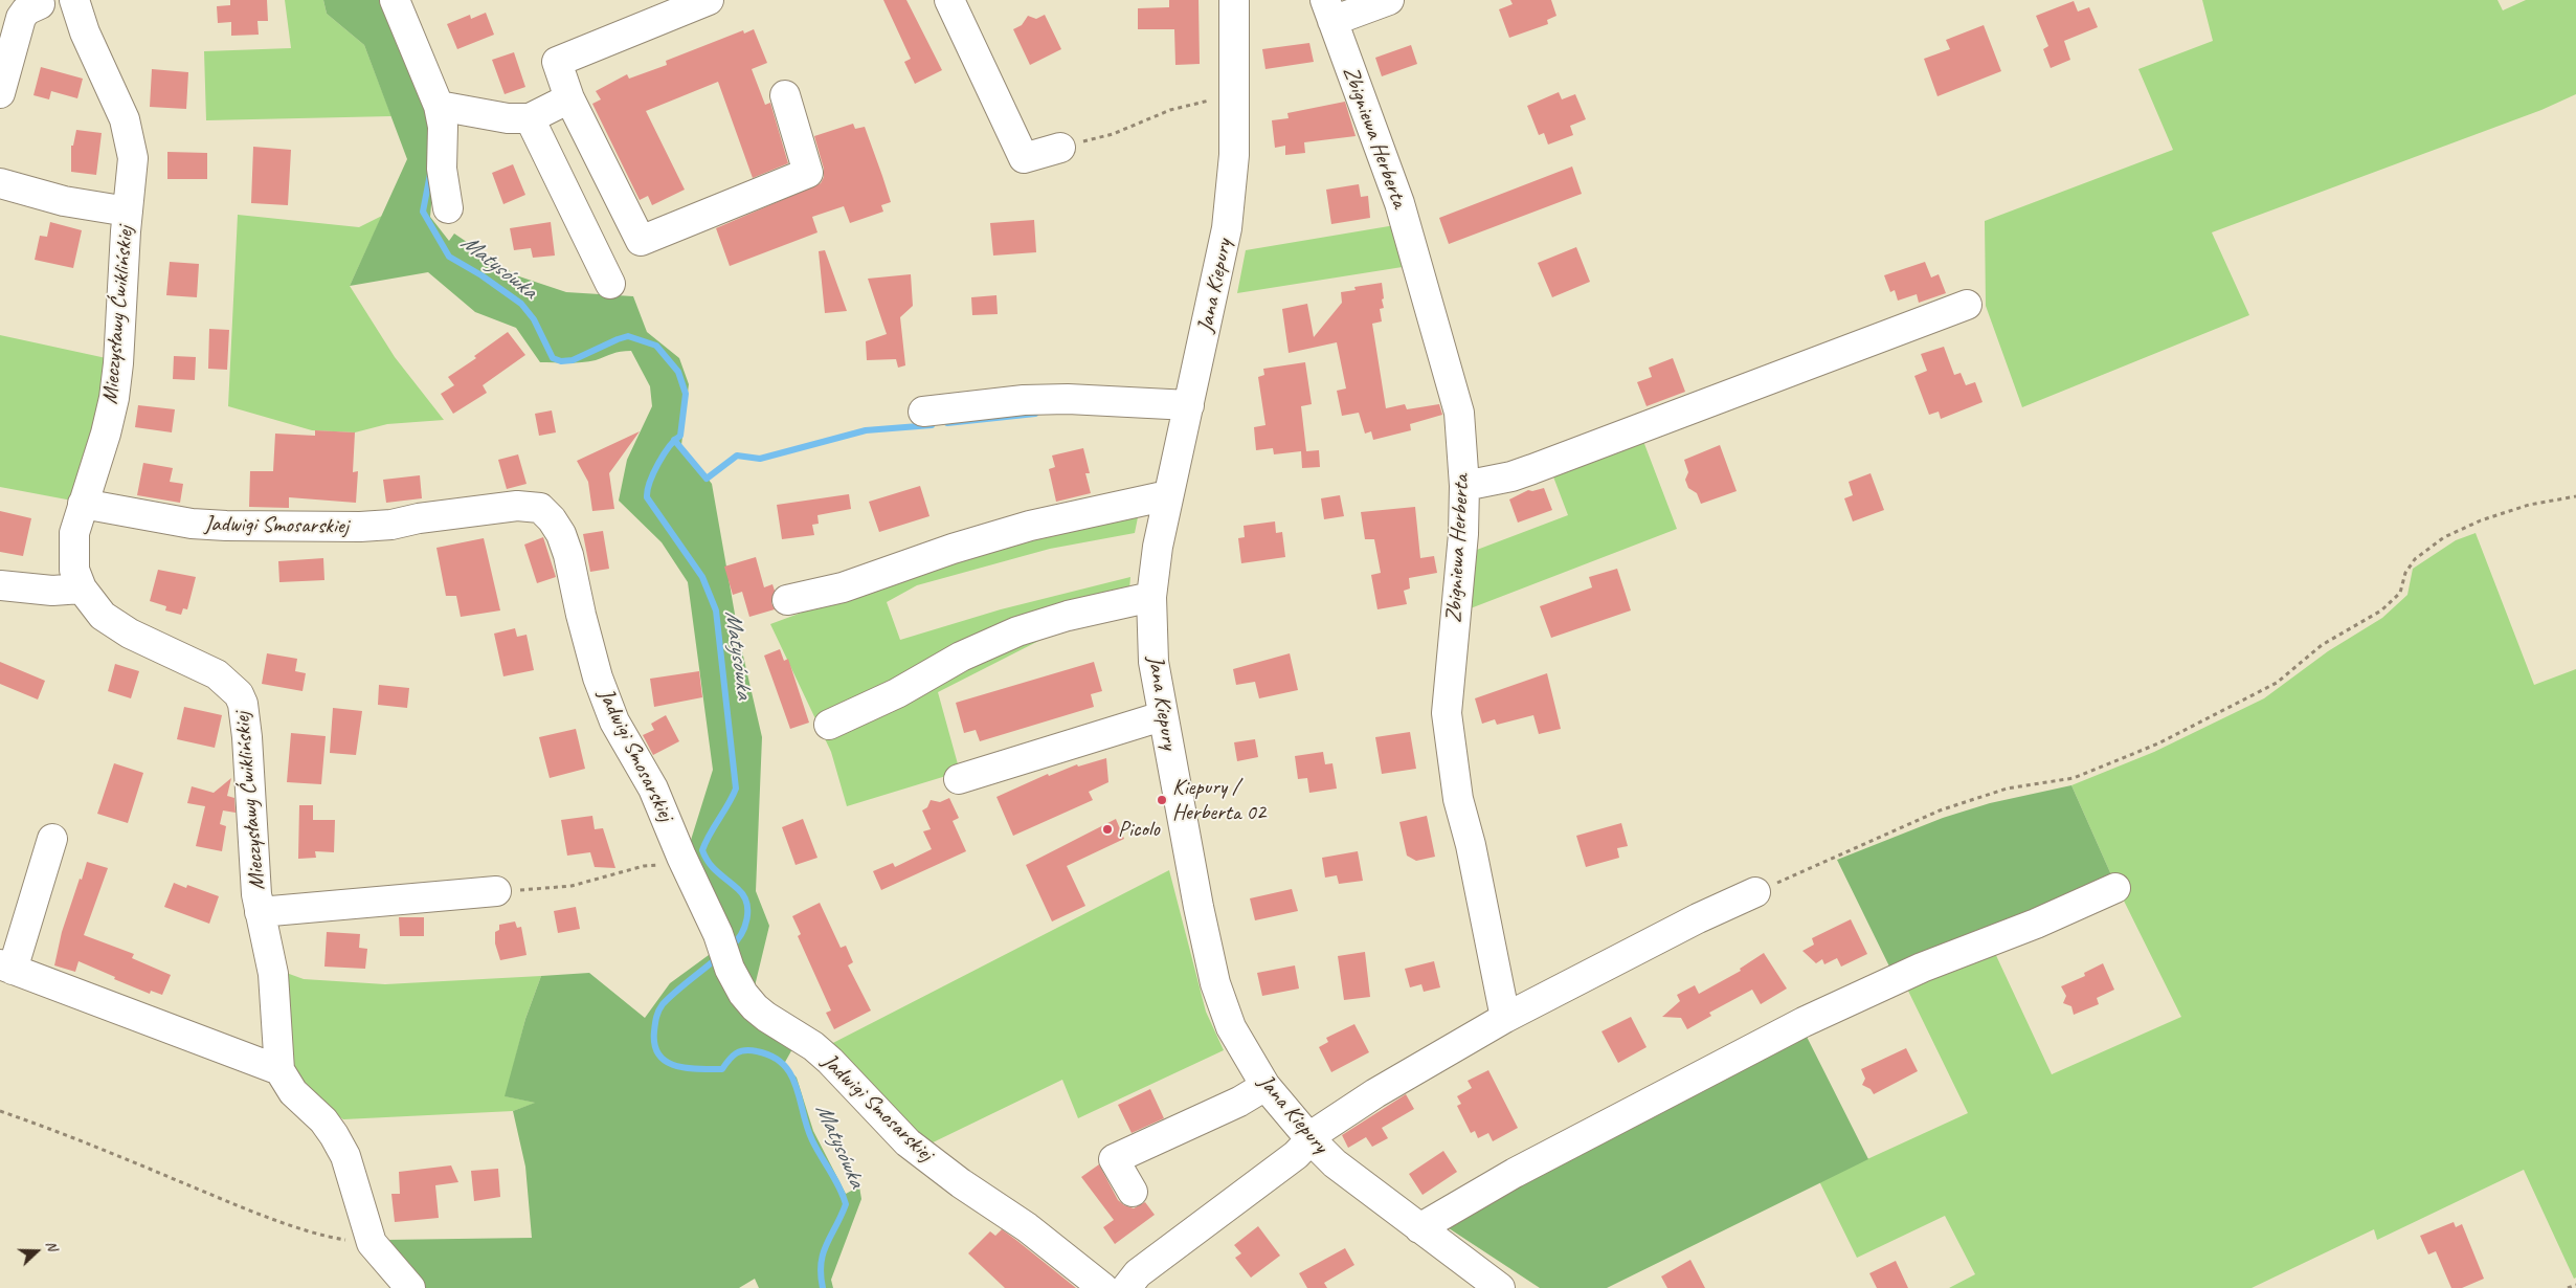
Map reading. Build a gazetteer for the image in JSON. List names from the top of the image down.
{
  "streets": {
    "street": [
      "Zbigniewa Herberta",
      "Jana Kiepury",
      "Mieczysławy Ćwiklińskiej",
      "Jadwigi Smosarskiej"
    ]
  },
  "crossings": [
    ["Mieczysławy Ćwiklińskiej", "Jadwigi Smosarskiej"]
  ],
  "water": ["Matysówka"],
  "places": ["Kiepury / Herberta 02", "Picolo"],
  "north": "right"
}
